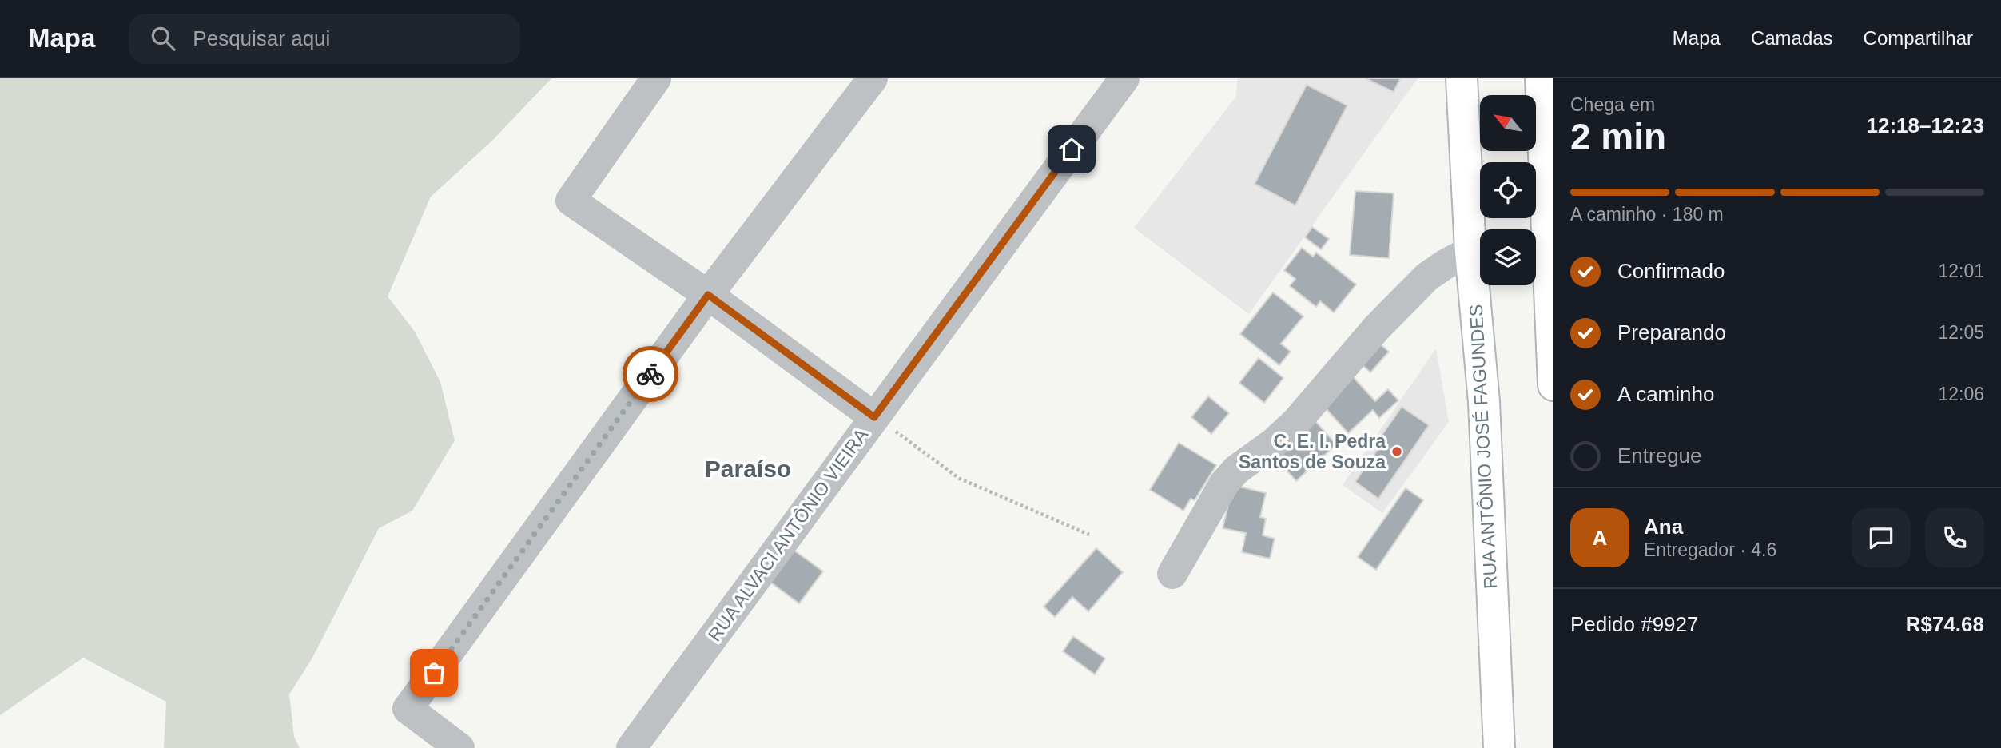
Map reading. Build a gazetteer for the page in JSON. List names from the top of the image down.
{
  "streets": {
    "main road": ["RUA ANTÔNIO JOSÉ FAGUNDES"],
    "street": ["RUA ALVACI ANTÔNIO VIEIRA"]
  },
  "districts": ["Paraíso"],
  "places": ["C. E. I. Pedra Santos de Souza"],
  "north": "top left",
  "page": {
    "header": "Mapa",
    "search": "Pesquisar aqui",
    "nav": ["Mapa", "Camadas", "Compartilhar"],
    "heading": ["2 min", "Chega em", "12:18–12:23"],
    "panel": [
      "Ana",
      "Entregador · 4.6",
      "Pedido #9927",
      "R$74.68"
    ],
    "bar": "A caminho · 180 m",
    "list": [
      ["Confirmado", "12:01"],
      ["Preparando", "12:05"],
      ["A caminho", "12:06"],
      "Entregue"
    ],
    "round": "A"
  }
}
